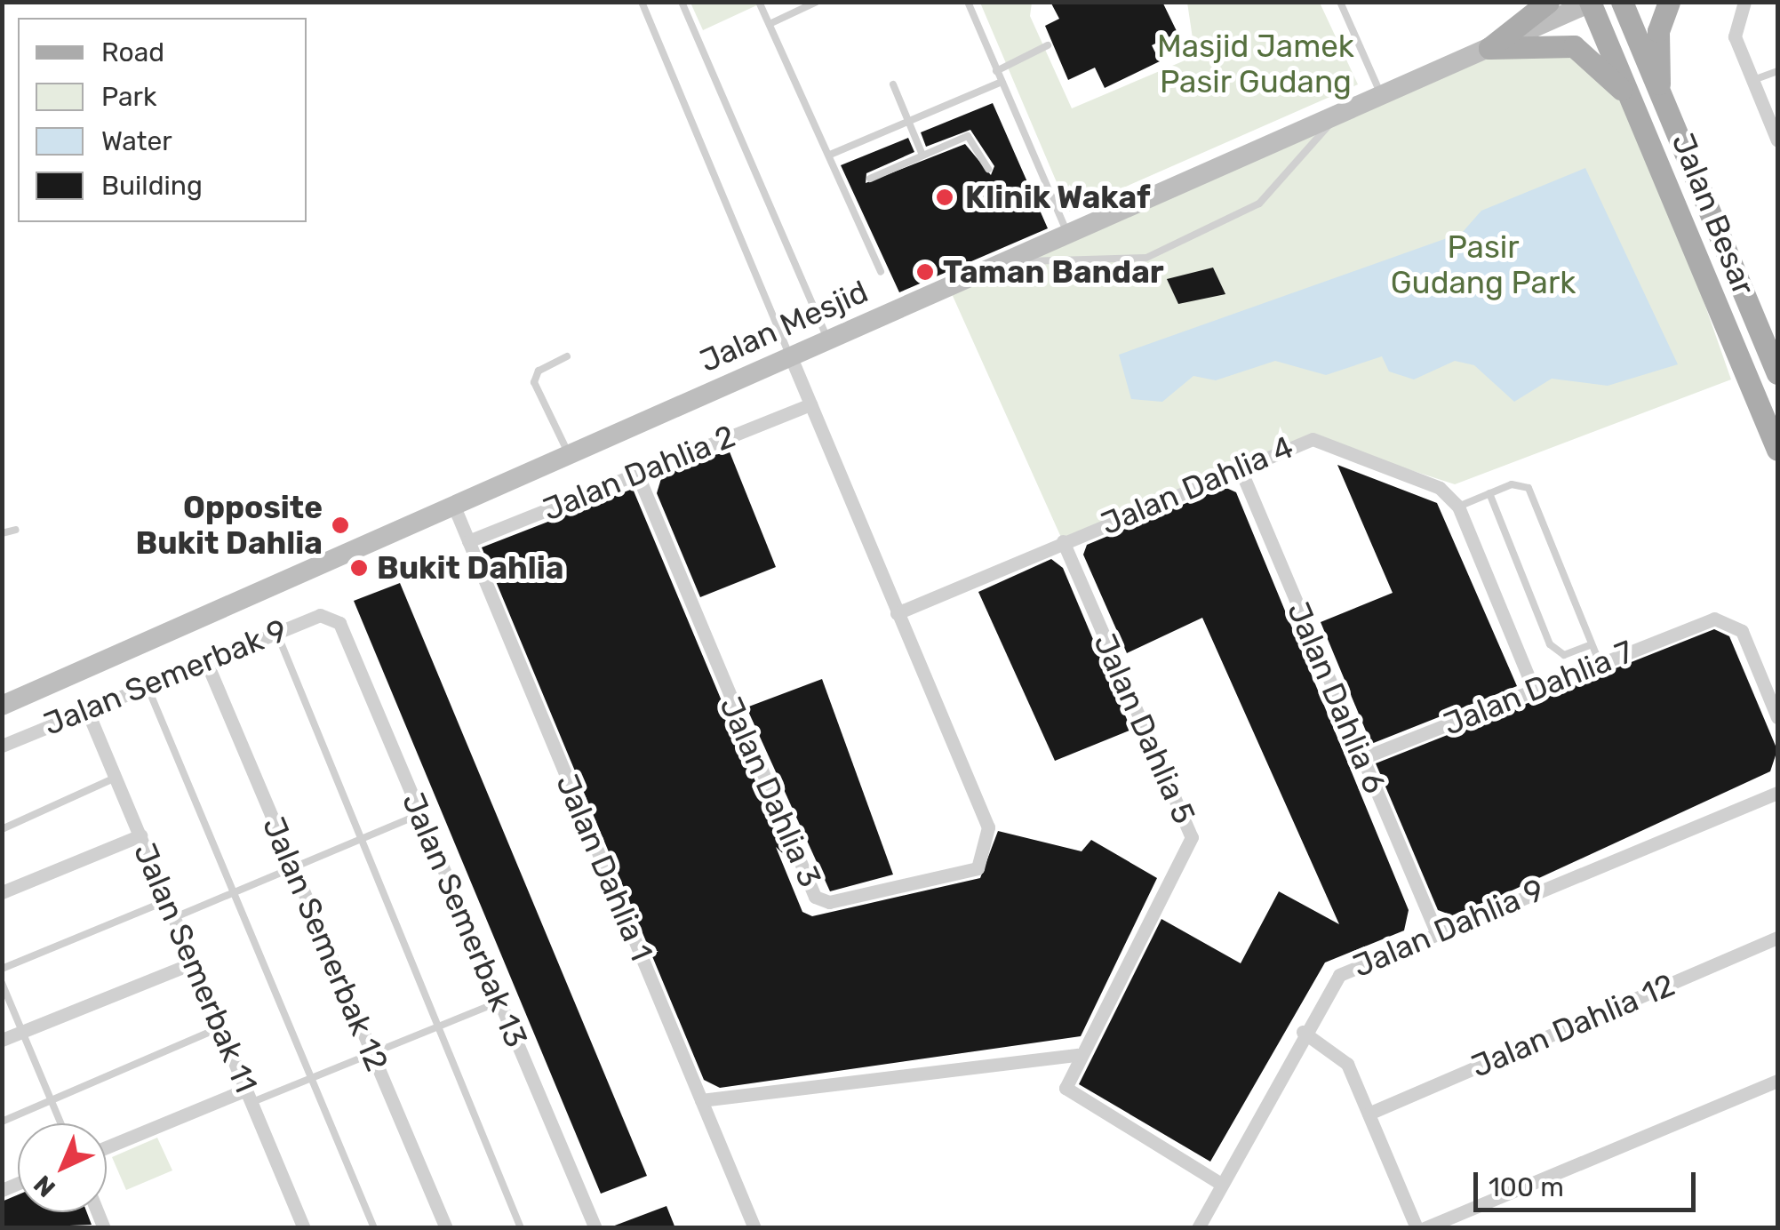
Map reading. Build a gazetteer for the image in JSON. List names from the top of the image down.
{
  "streets": {
    "main road": ["Jalan Besar", "Jalan Mesjid"],
    "street": [
      "Jalan Dahlia 2",
      "Jalan Dahlia 4",
      "Jalan Semerbak 9",
      "Jalan Dahlia 7",
      "Jalan Dahlia 6",
      "Jalan Dahlia 5",
      "Jalan Dahlia 3",
      "Jalan Dahlia 1",
      "Jalan Semerbak 13",
      "Jalan Dahlia 9",
      "Jalan Semerbak 12",
      "Jalan Semerbak 11",
      "Jalan Dahlia 12"
    ]
  },
  "crossings": [
    ["Jalan Besar", "Jalan Mesjid"],
    ["Jalan Mesjid", "Jalan Dahlia 1"],
    ["Jalan Dahlia 2", "Jalan Dahlia 3"],
    ["Jalan Dahlia 2", "Jalan Dahlia 1"],
    ["Jalan Dahlia 4", "Jalan Dahlia 6"],
    ["Jalan Dahlia 4", "Jalan Dahlia 5"],
    ["Jalan Dahlia 4", "Jalan Dahlia 3"],
    ["Jalan Semerbak 9", "Jalan Semerbak 13"],
    ["Jalan Semerbak 9", "Jalan Semerbak 12"],
    ["Jalan Semerbak 9", "Jalan Semerbak 11"],
    ["Jalan Dahlia 7", "Jalan Dahlia 6"],
    ["Jalan Dahlia 6", "Jalan Dahlia 9"],
    ["Jalan Dahlia 5", "Jalan Dahlia 9"]
  ],
  "parks": ["Masjid Jamek Pasir Gudang", "Pasir Gudang Park"],
  "places": [
    "Klinik Wakaf",
    "Taman Bandar",
    "Opposite Bukit Dahlia",
    "Bukit Dahlia"
  ],
  "legend": [
    "Road",
    "Park",
    "Water",
    "Building"
  ],
  "scale_bar": "100 m",
  "north": "bottom left"
}
